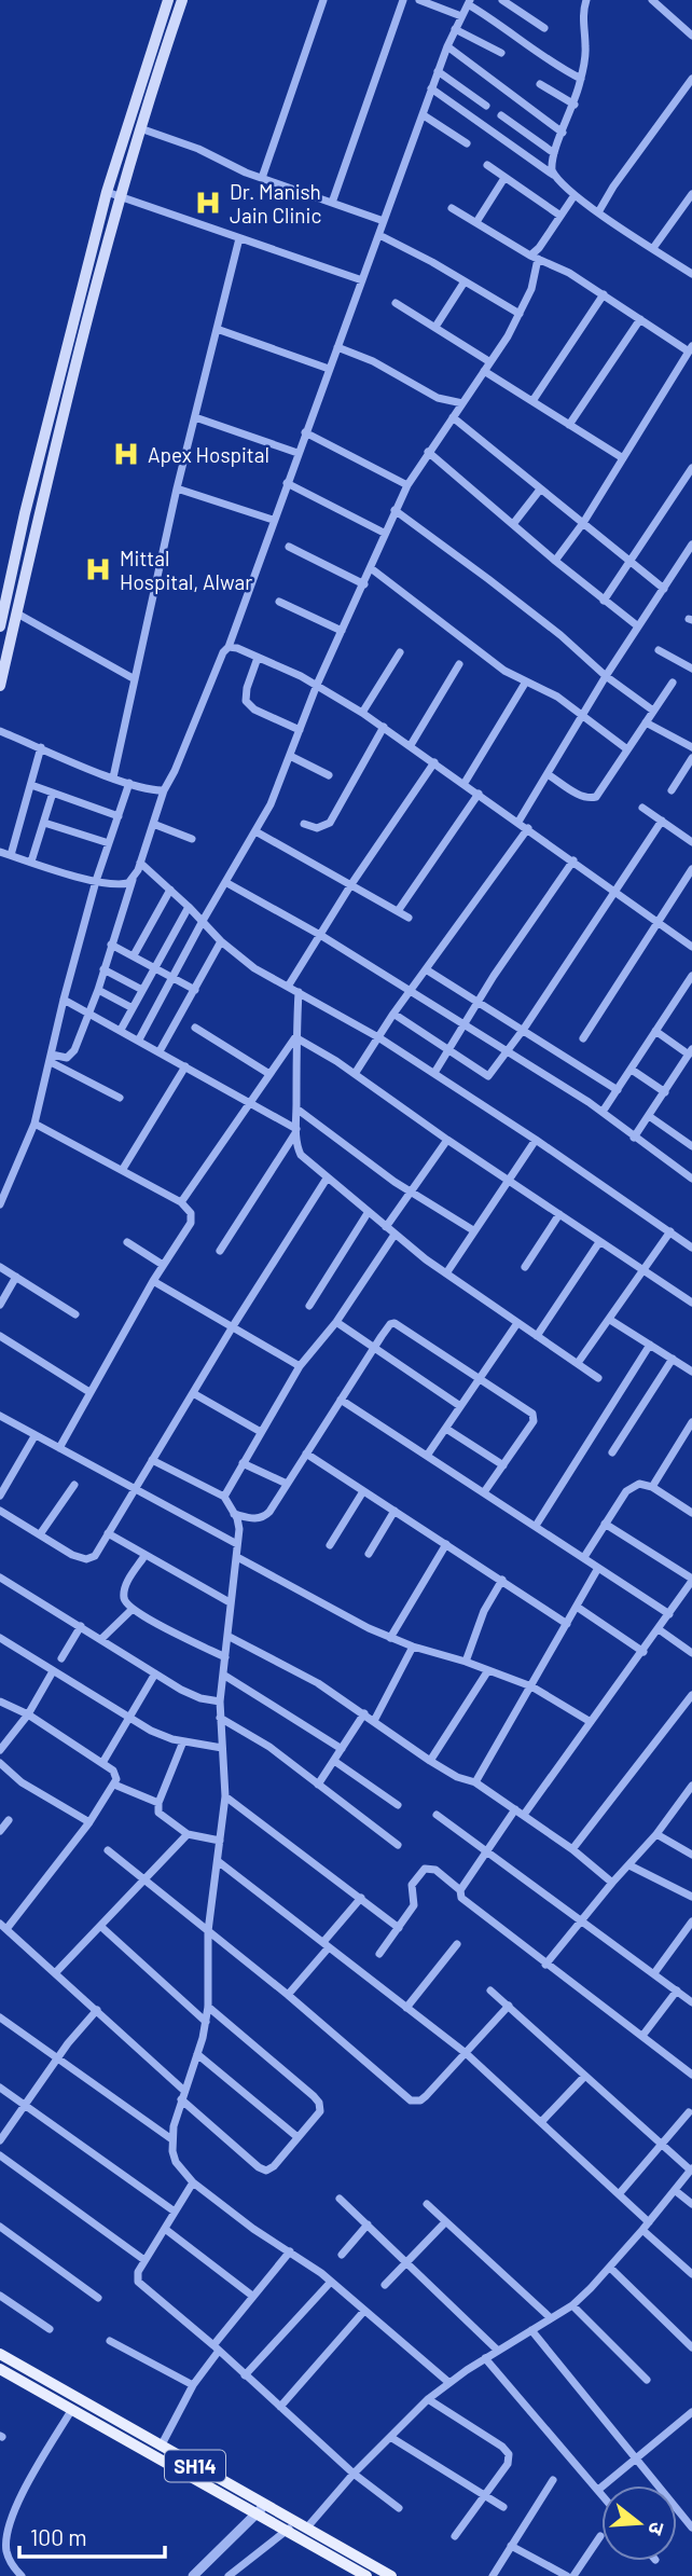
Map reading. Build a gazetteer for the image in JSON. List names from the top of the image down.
{
  "streets": {
    "main road": ["SH14"]
  },
  "places": {
    "hospital": ["Dr. Manish Jain Clinic", "Apex Hospital", "Mittal Hospital, Alwar"]
  },
  "scale_bar": "100 m",
  "north": "right"
}
